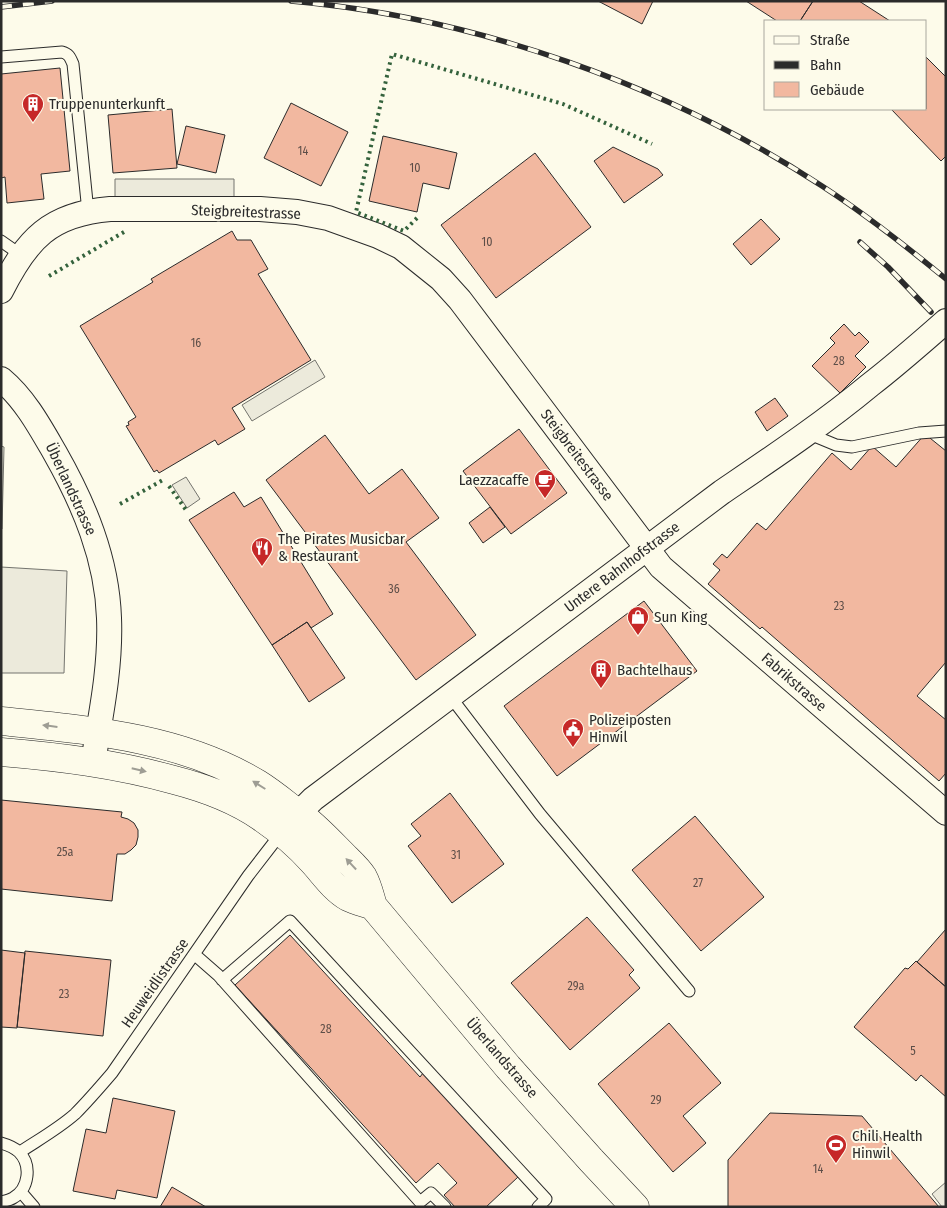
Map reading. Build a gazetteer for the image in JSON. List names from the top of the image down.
{
  "streets": {
    "main road": ["Überlandstrasse"],
    "street": ["Steigbreitestrasse", "Untere Bahnhofstrasse", "Fabrikstrasse"],
    "lane": ["Heuweidlistrasse"]
  },
  "crossings": [
    ["Steigbreitestrasse", "Untere Bahnhofstrasse"],
    ["Steigbreitestrasse", "Fabrikstrasse"],
    ["Überlandstrasse", "Untere Bahnhofstrasse"],
    ["Überlandstrasse", "Heuweidlistrasse"],
    ["Untere Bahnhofstrasse", "Fabrikstrasse"],
    ["Untere Bahnhofstrasse", "Heuweidlistrasse"]
  ],
  "places": {
    "building": ["Truppenunterkunft", "Bachtelhaus"],
    "cafe": ["Laezzacaffe"],
    "restaurant": ["The Pirates Musicbar & Restaurant"],
    "shop": ["Sun King"],
    "public building": ["Polizeiposten Hinwil"],
    "sports": ["Chili Health Hinwil"]
  },
  "house_numbers": [
    "14",
    "10",
    "10",
    "16",
    "28",
    "36",
    "23",
    "25a",
    "31",
    "27",
    "29a",
    "23",
    "28",
    "5",
    "29",
    "14"
  ],
  "legend": ["Straße", "Bahn", "Gebäude"]
}
